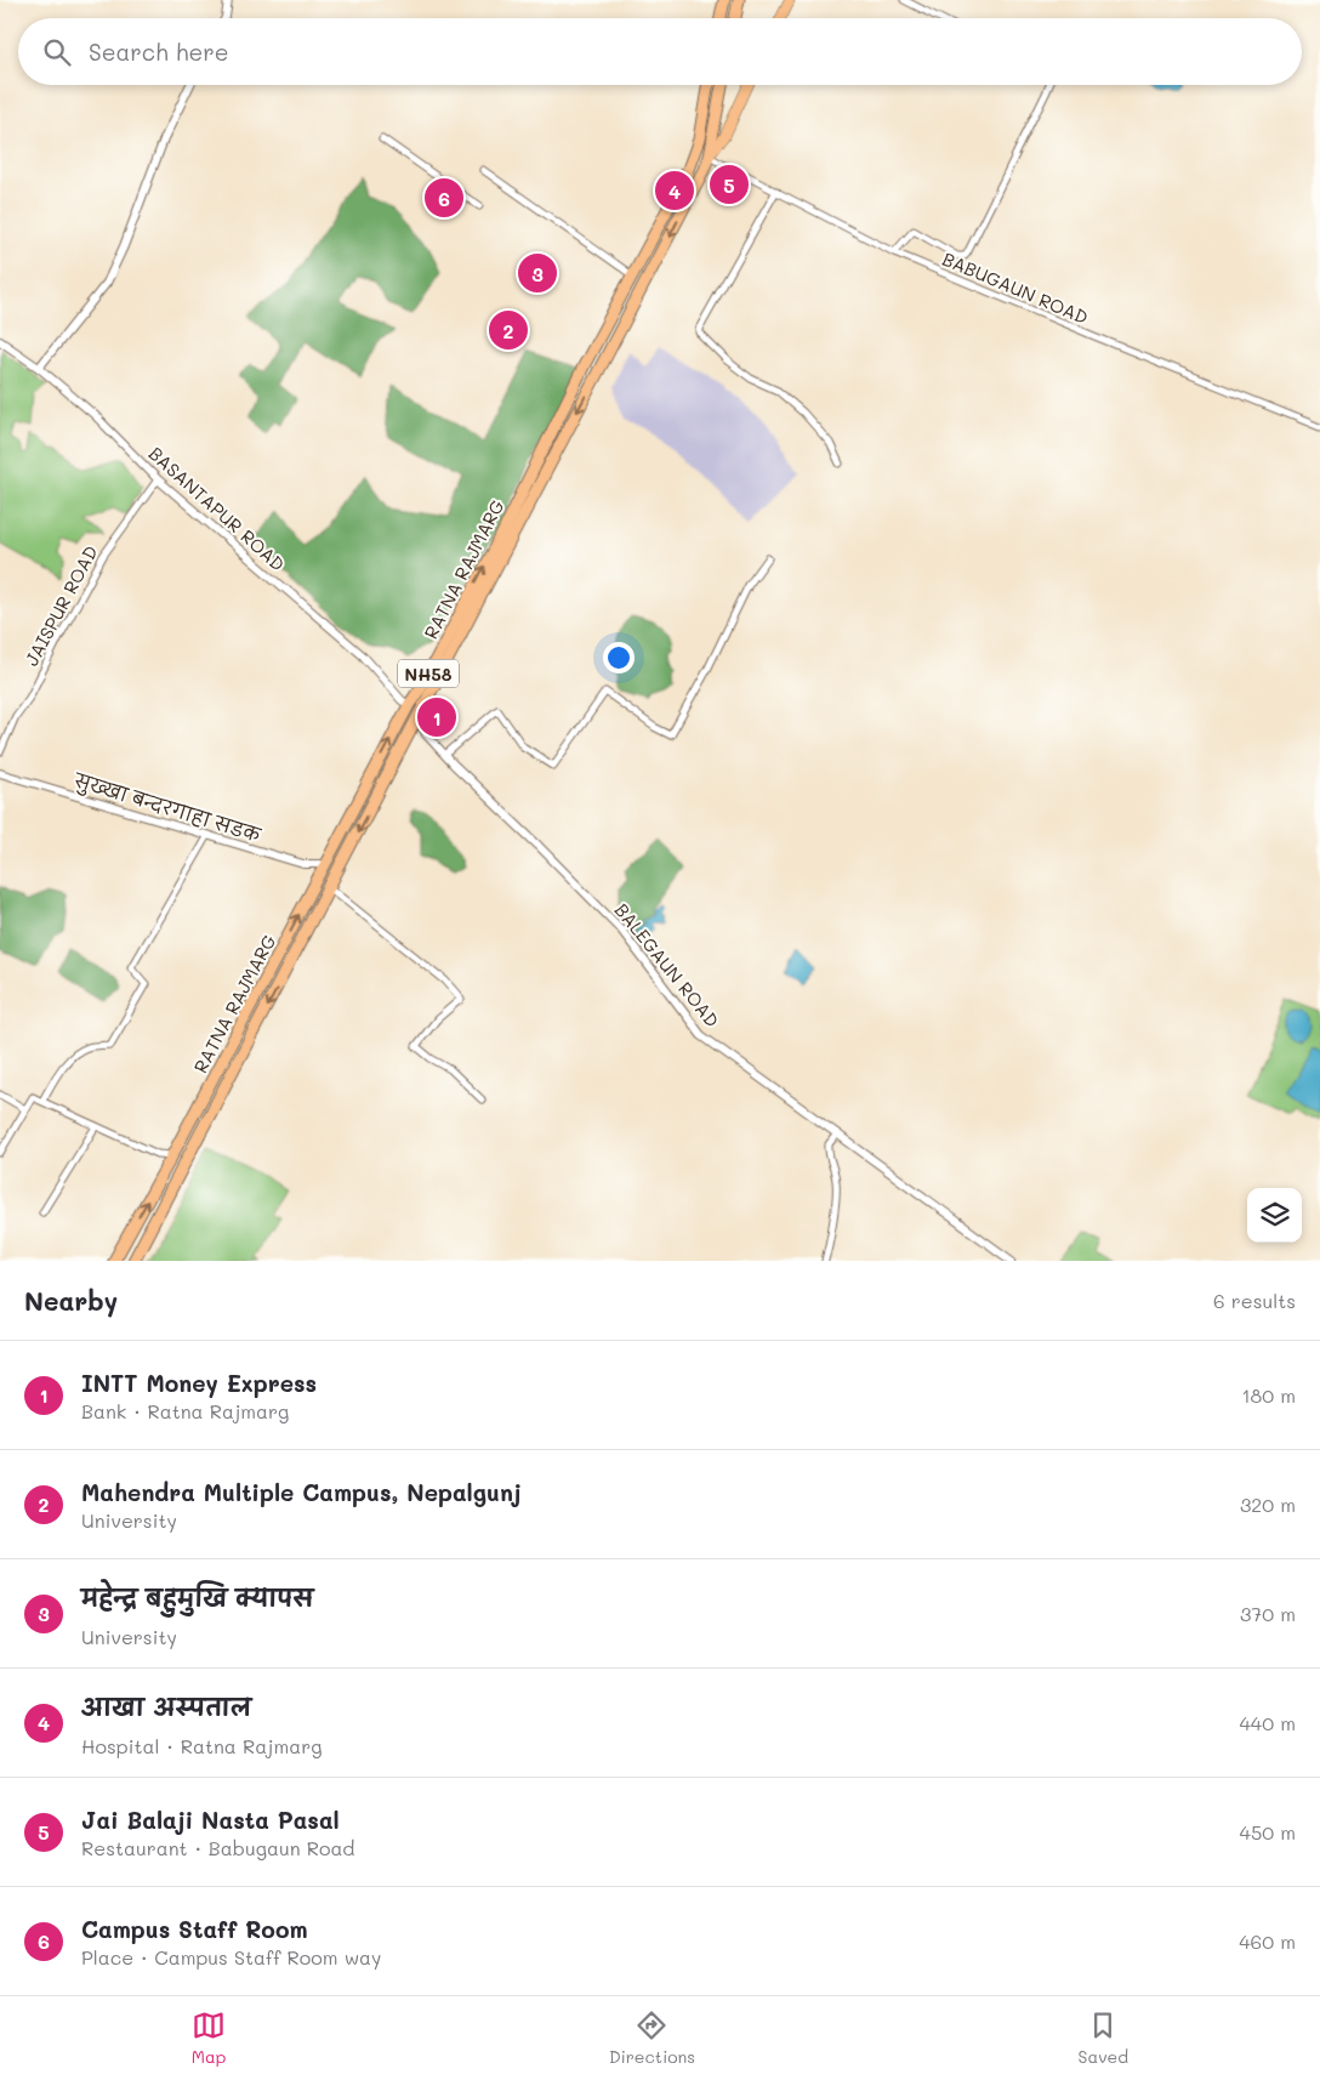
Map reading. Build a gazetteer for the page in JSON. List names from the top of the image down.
{
  "streets": {
    "highway": ["RATNA RAJMARG", "NH58"],
    "street": [
      "BABUGAUN ROAD",
      "BASANTAPUR ROAD",
      "JAISPUR ROAD",
      "सुख्खा बन्दरगाहा सडक",
      "BALEGAUN ROAD"
    ]
  },
  "crossings": [
    ["BABUGAUN ROAD", "RATNA RAJMARG"],
    ["BASANTAPUR ROAD", "RATNA RAJMARG"],
    ["BASANTAPUR ROAD", "JAISPUR ROAD"],
    ["RATNA RAJMARG", "सुख्खा बन्दरगाहा सडक"],
    ["RATNA RAJMARG", "BALEGAUN ROAD"]
  ],
  "page": {
    "search": "Search here",
    "pins": [
      "5",
      "4",
      "6",
      "3",
      "2",
      "1"
    ],
    "heading": ["Nearby", "6 results"],
    "list": [
      {
        "mark": "1",
        "name": "INTT Money Express",
        "note": "Bank · Ratna Rajmarg",
        "value": "180 m"
      },
      {
        "mark": "2",
        "name": "Mahendra Multiple Campus, Nepalgunj",
        "note": "University",
        "value": "320 m"
      },
      {
        "mark": "3",
        "name": "महेन्द्र बहुमुखि क्यापस",
        "note": "University",
        "value": "370 m"
      },
      {
        "mark": "4",
        "name": "आखा अस्पताल",
        "note": "Hospital · Ratna Rajmarg",
        "value": "440 m"
      },
      {
        "mark": "5",
        "name": "Jai Balaji Nasta Pasal",
        "note": "Restaurant · Babugaun Road",
        "value": "450 m"
      },
      {
        "mark": "6",
        "name": "Campus Staff Room",
        "note": "Place · Campus Staff Room way",
        "value": "460 m"
      }
    ],
    "nav": ["Map", "Directions", "Saved"]
  }
}
